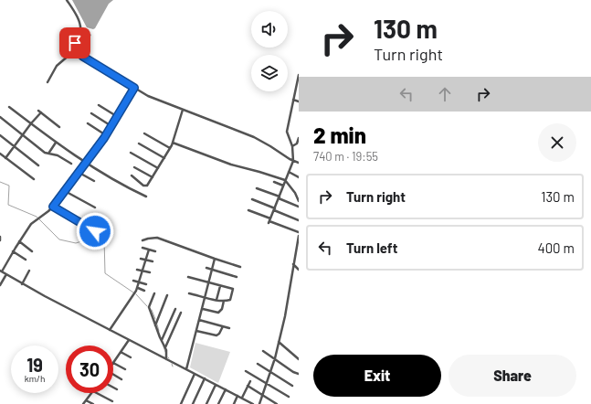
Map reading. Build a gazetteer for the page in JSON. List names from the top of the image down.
{
  "page": {
    "turn": ["130 m", "Turn right"],
    "heading": ["2 min", "740 m · 19:55"],
    "list": [
      {
        "name": "Turn right",
        "value": "130 m"
      },
      {
        "name": "Turn left",
        "value": "400 m"
      }
    ],
    "speed": "19 km/h",
    "limit": "30",
    "buttons": ["Exit", "Share"]
  }
}
